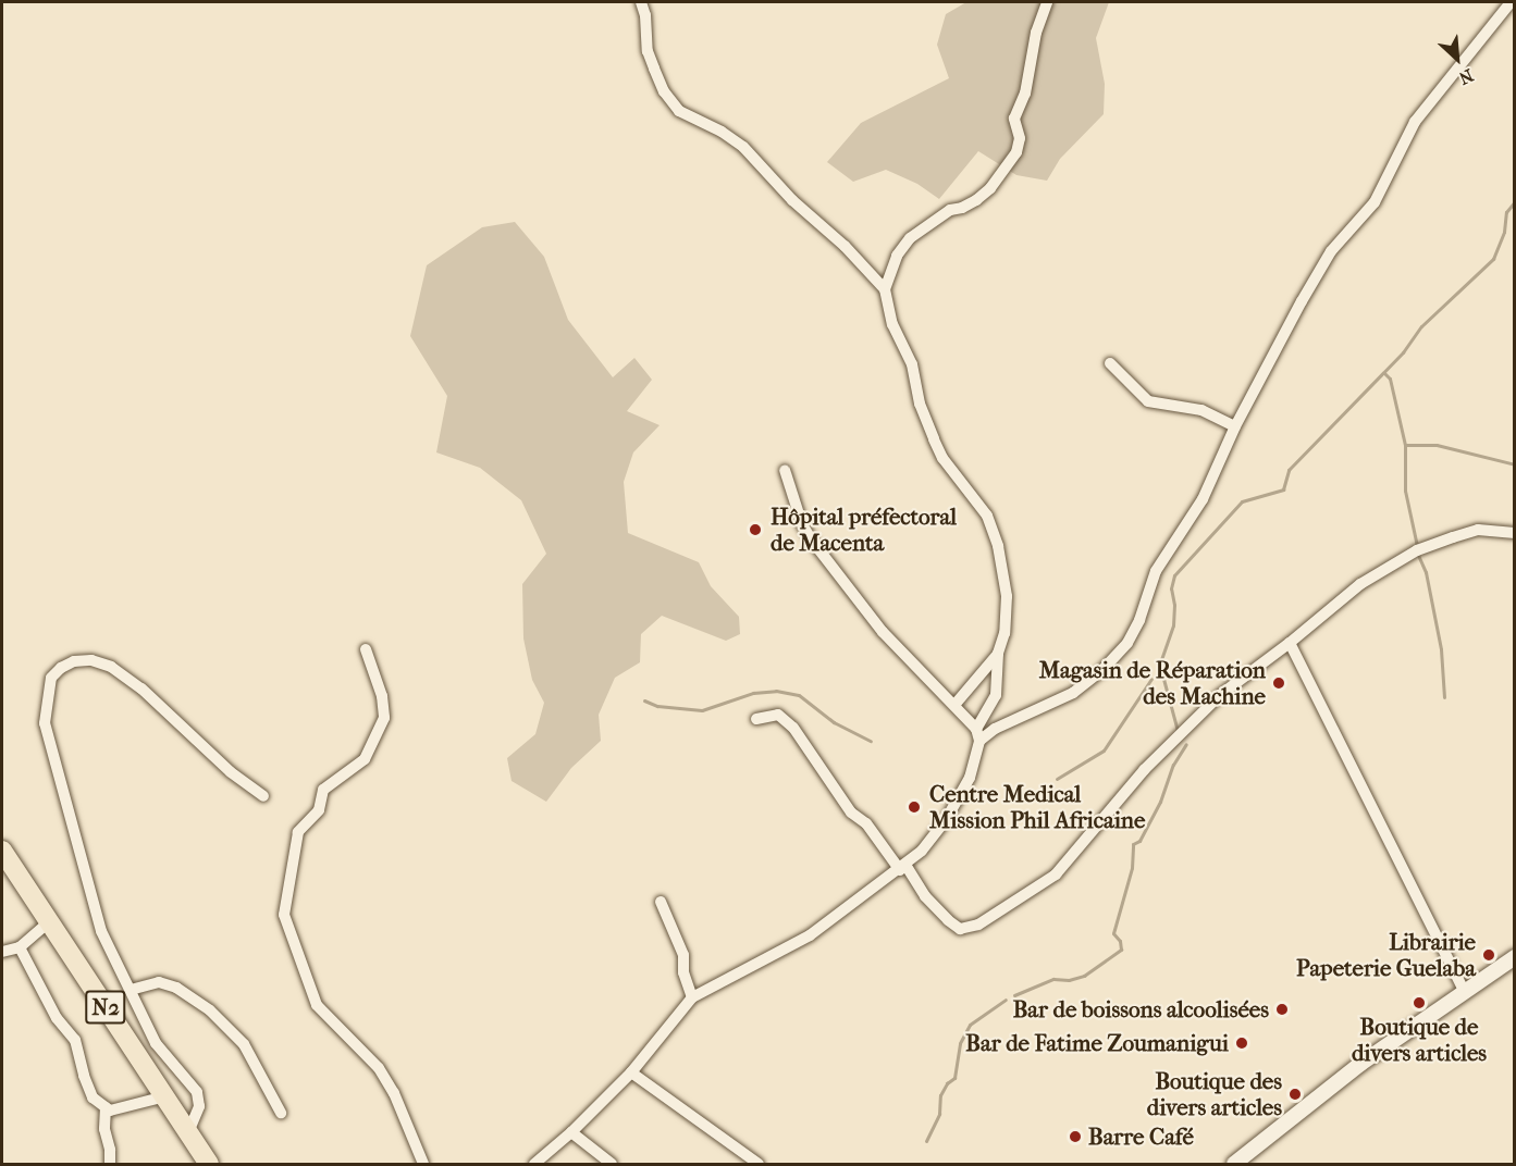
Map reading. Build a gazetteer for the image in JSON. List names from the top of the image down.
{
  "streets": {
    "highway": ["N2"]
  },
  "places": [
    "Hôpital préfectoral de Macenta",
    "Magasin de Réparation des Machine",
    "Centre Medical Mission Phil Africaine",
    "Librairie Papeterie Guelaba",
    "Boutique de divers articles",
    "Bar de boissons alcoolisées",
    "Bar de Fatime Zoumanigui",
    "Boutique des divers articles",
    "Barre Café"
  ],
  "north": "bottom right"
}
